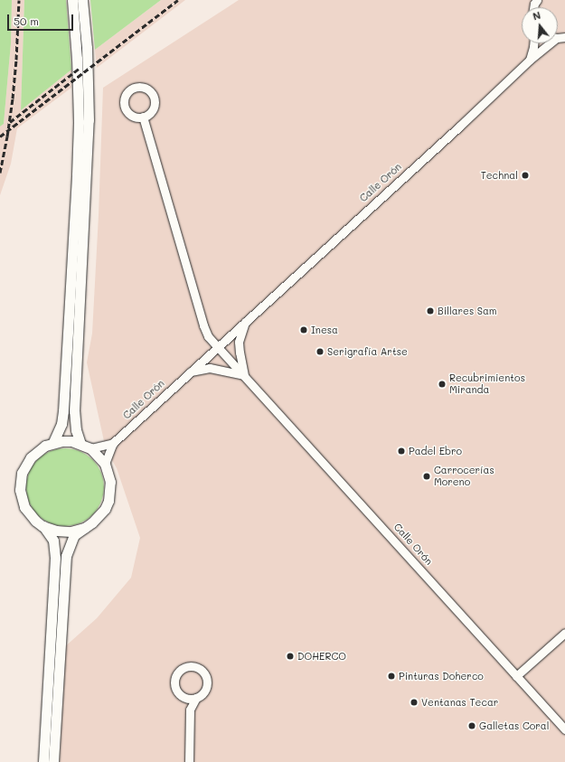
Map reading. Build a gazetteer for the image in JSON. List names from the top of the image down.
{
  "streets": {
    "street": ["Calle Orón"]
  },
  "places": [
    "Technal",
    "Billares Sam",
    "Inesa",
    "Serigrafía Artse",
    "Recubrimientos Miranda",
    "Padel Ebro",
    "Carrocerías Moreno",
    "DOHERCO",
    "Pinturas Doherco",
    "Ventanas Tecar",
    "Galletas Coral"
  ],
  "scale_bar": "50 m",
  "north": "top"
}
